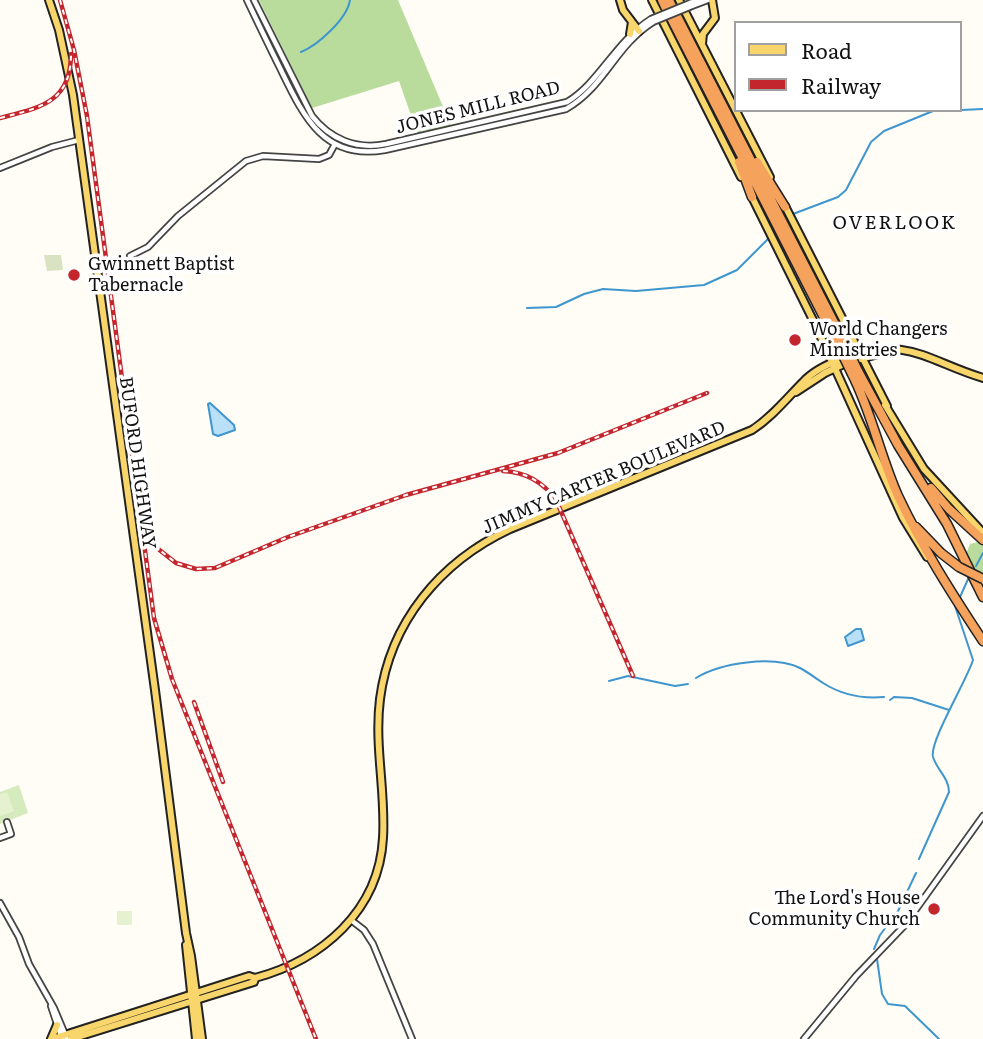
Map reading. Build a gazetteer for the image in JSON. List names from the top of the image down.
{
  "streets": {
    "main road": ["BUFORD HIGHWAY", "JIMMY CARTER BOULEVARD"],
    "street": ["JONES MILL ROAD"]
  },
  "crossings": [
    ["BUFORD HIGHWAY", "JIMMY CARTER BOULEVARD"]
  ],
  "districts": ["OVERLOOK"],
  "places": ["Gwinnett Baptist Tabernacle", "World Changers Ministries", "The Lord's House Community Church"],
  "legend": ["Road", "Railway"]
}
